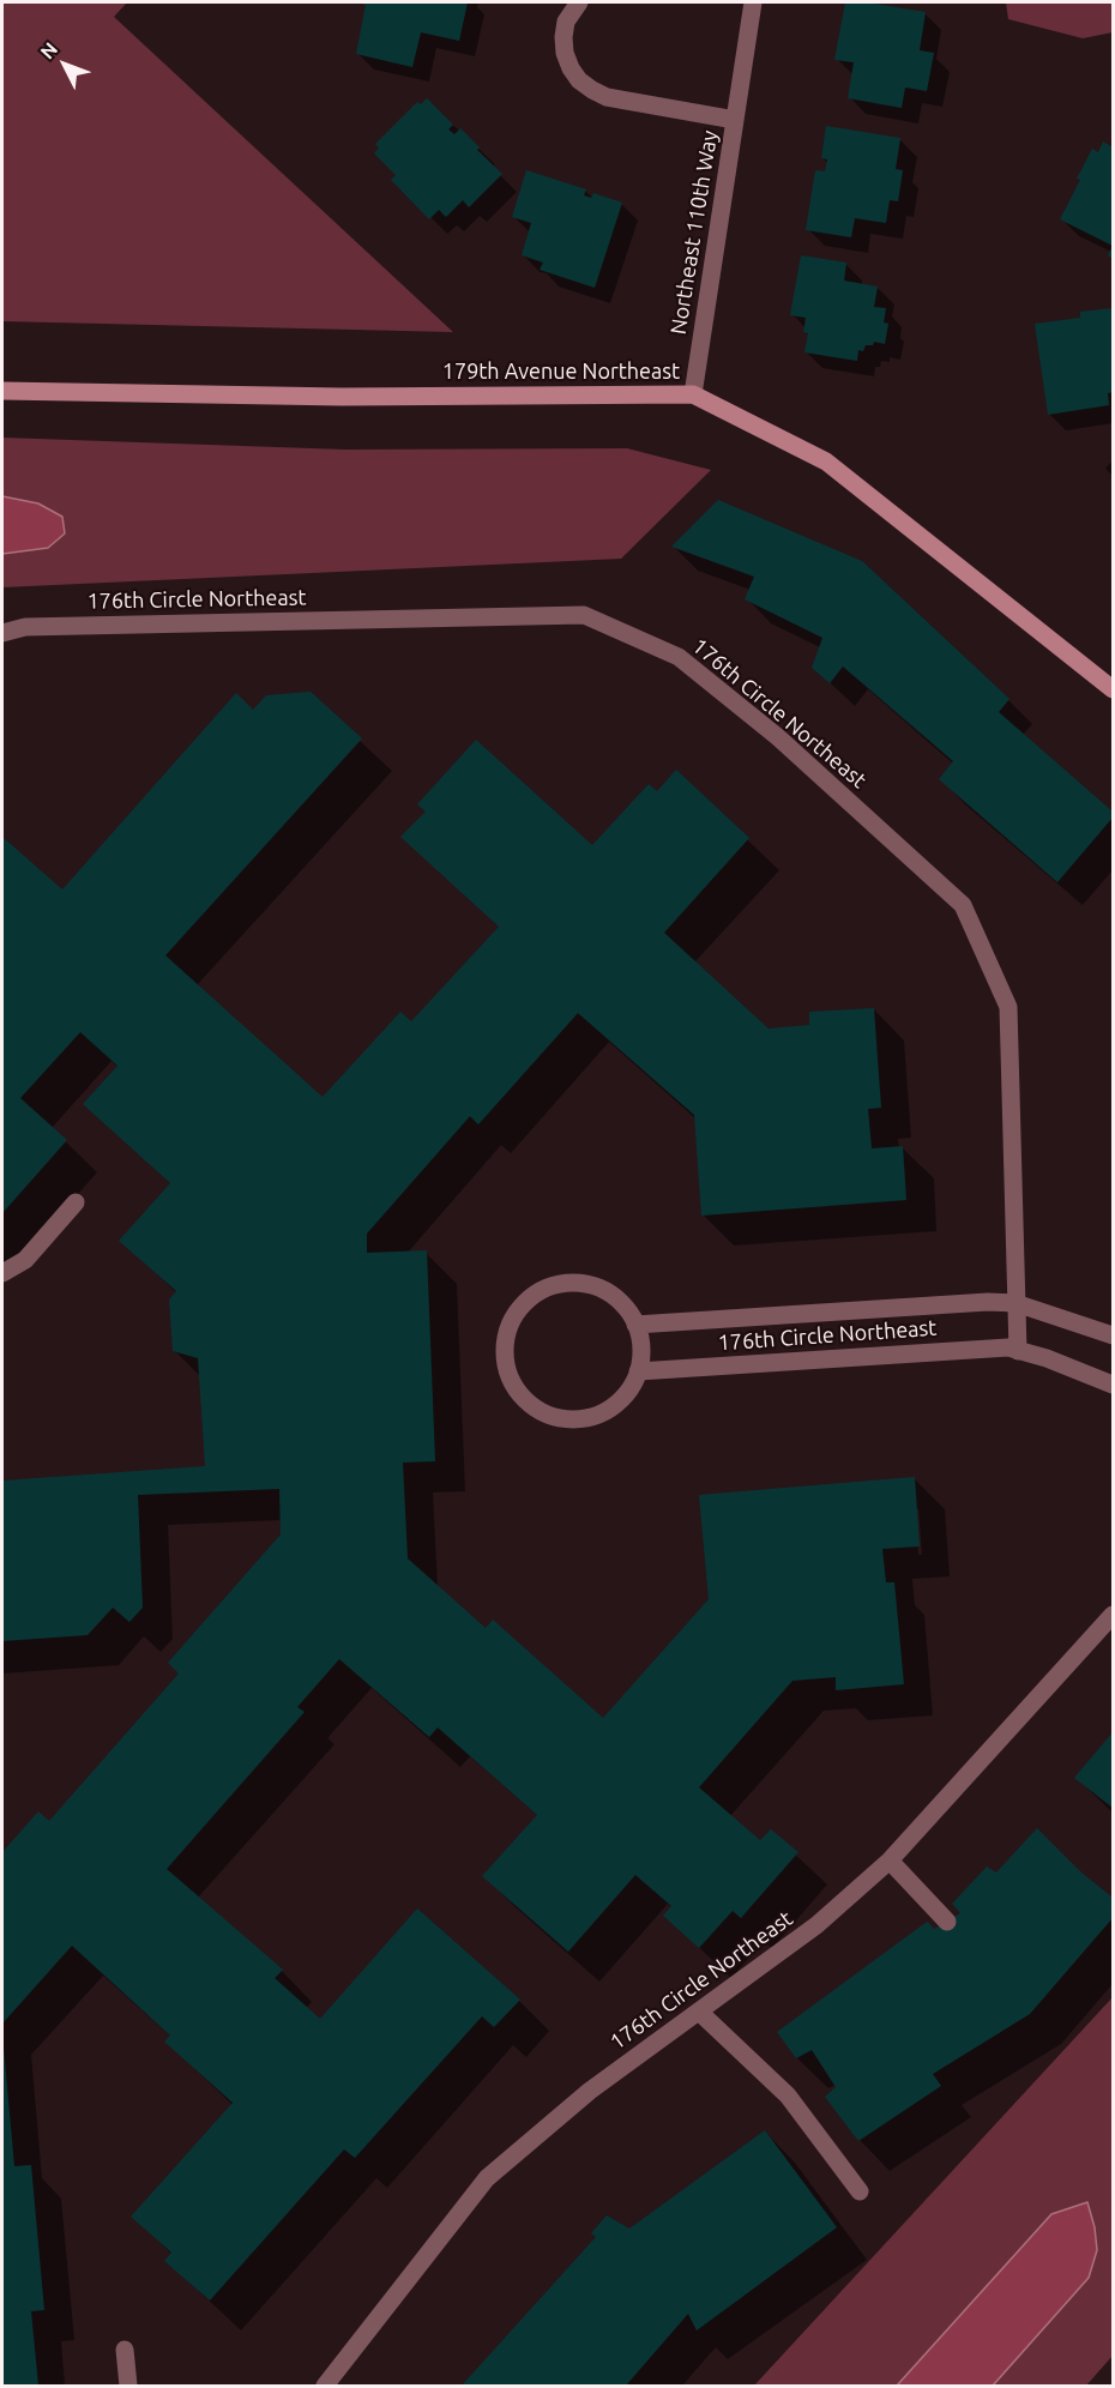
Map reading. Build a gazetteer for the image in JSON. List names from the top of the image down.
{
  "streets": {
    "street": ["Northeast 110th Way", "179th Avenue Northeast", "176th Circle Northeast"]
  },
  "crossings": [
    ["Northeast 110th Way", "179th Avenue Northeast"]
  ],
  "north": "top left"
}
